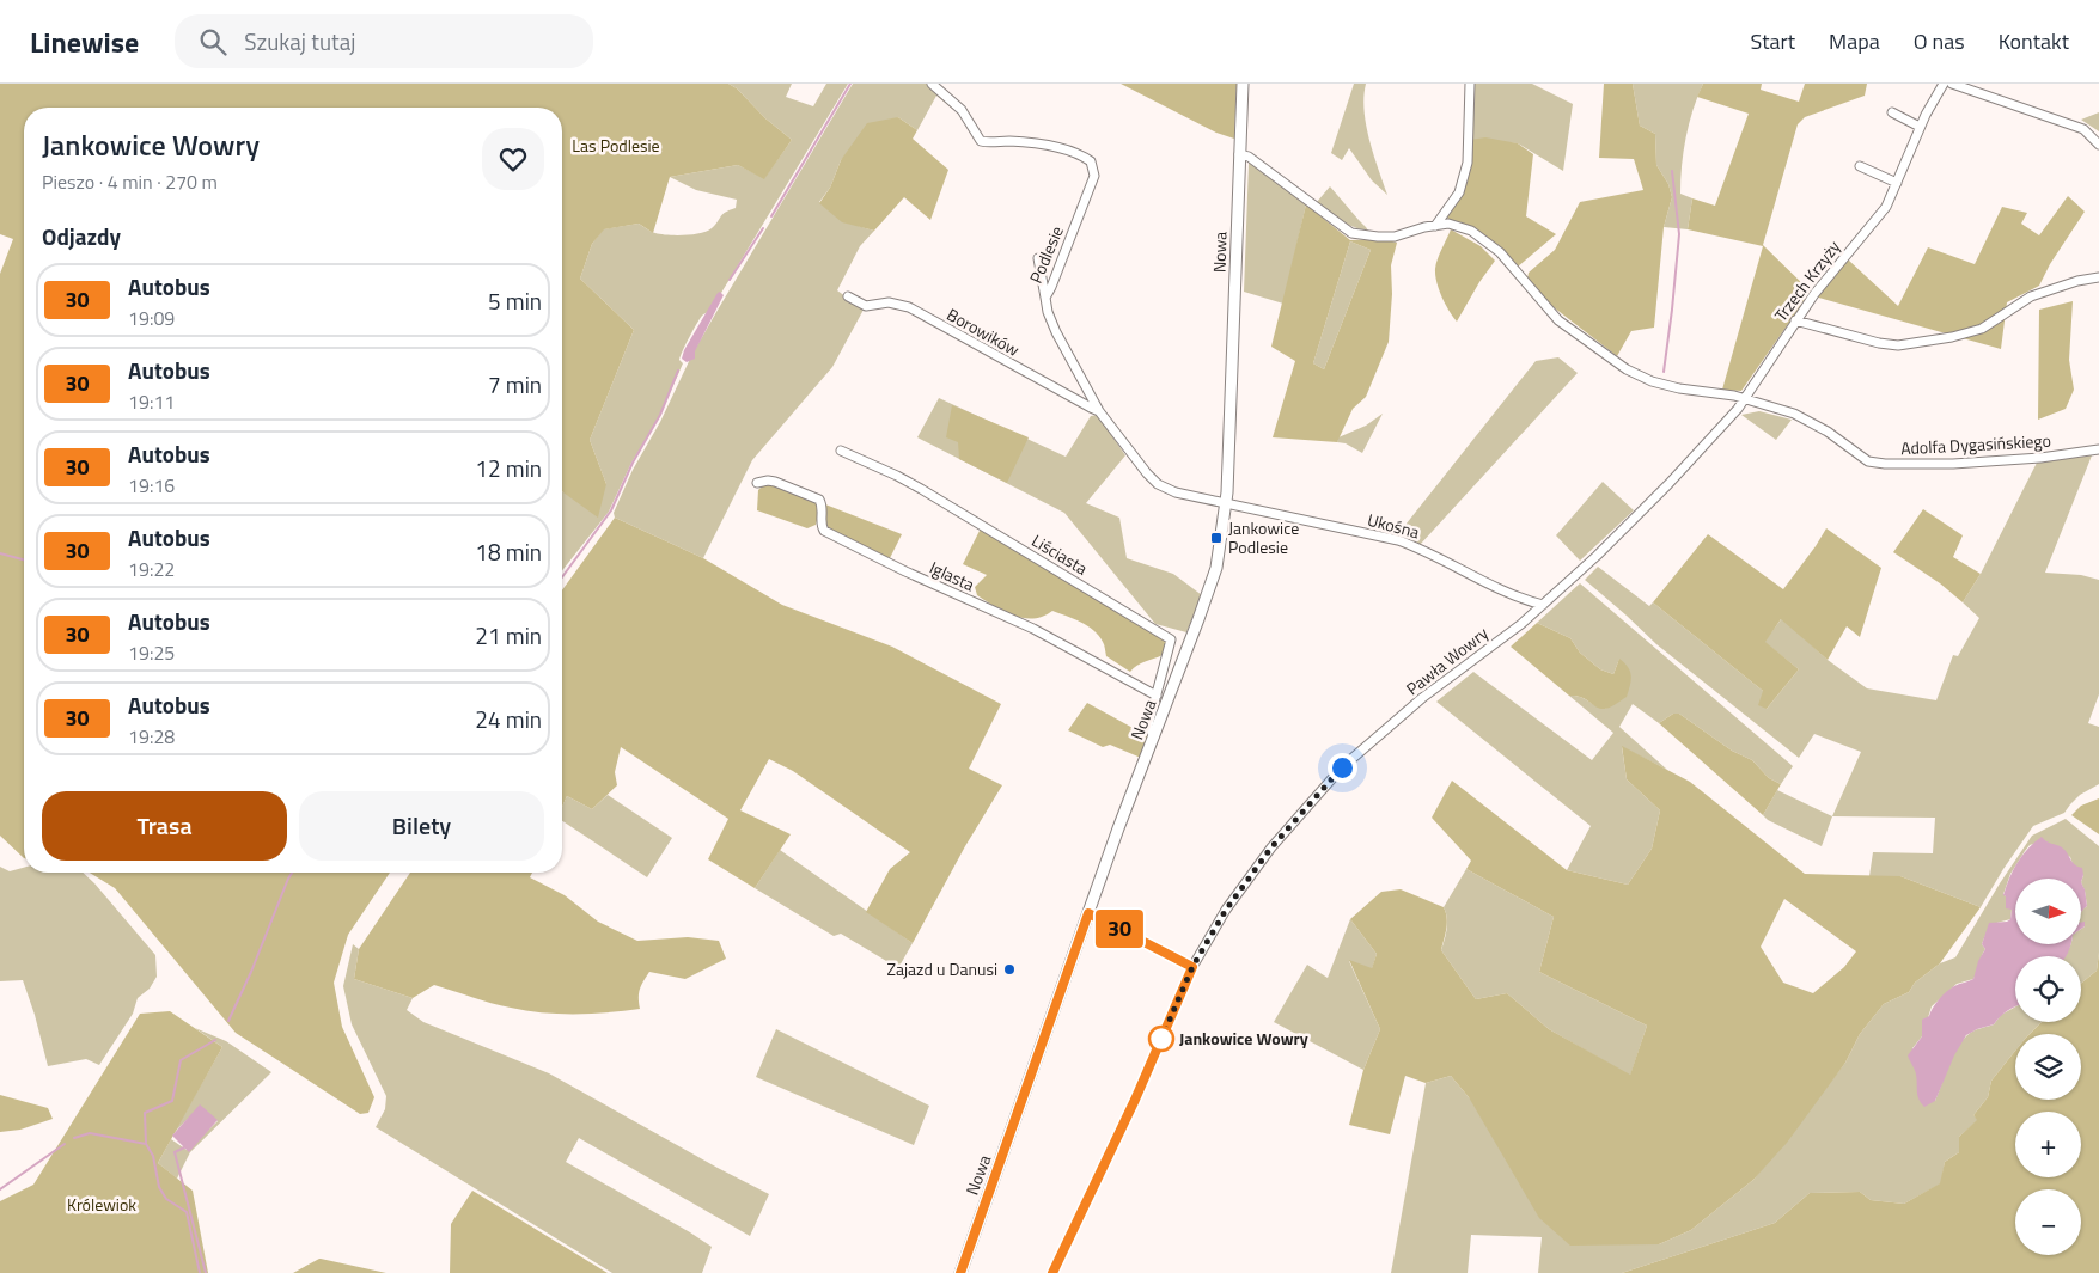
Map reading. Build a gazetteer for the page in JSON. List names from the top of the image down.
{
  "streets": {
    "street": [
      "Nowa",
      "Podlesie",
      "Trzech Krzyży",
      "Borowików",
      "Adolfa Dygasińskiego",
      "Ukośna",
      "Liściasta",
      "Iglasta",
      "Pawła Wowry"
    ]
  },
  "crossings": [
    ["Nowa", "Podlesie"],
    ["Nowa", "Adolfa Dygasińskiego"],
    ["Nowa", "Ukośna"],
    ["Nowa", "Liściasta"],
    ["Podlesie", "Borowików"],
    ["Podlesie", "Ukośna"],
    ["Trzech Krzyży", "Adolfa Dygasińskiego"],
    ["Trzech Krzyży", "Pawła Wowry"],
    ["Adolfa Dygasińskiego", "Pawła Wowry"],
    ["Ukośna", "Pawła Wowry"],
    ["Liściasta", "Iglasta"]
  ],
  "parks": ["Las Podlesie", "Królewiok"],
  "places": {
    "transit": ["Jankowice Podlesie"],
    "other": ["Zajazd u Danusi", "Jankowice Wowry"]
  },
  "lines": ["bus line 30"],
  "north": "right",
  "page": {
    "header": "Linewise",
    "search": "Szukaj tutaj",
    "nav": [
      "Start",
      "Mapa",
      "O nas",
      "Kontakt"
    ],
    "on_map": "30",
    "heading": [
      ["Jankowice Wowry", "Pieszo · 4 min · 270 m"],
      "Odjazdy"
    ],
    "list": [
      {
        "mark": "30",
        "name": "Autobus",
        "note": "19:09",
        "value": "5 min"
      },
      {
        "mark": "30",
        "name": "Autobus",
        "note": "19:11",
        "value": "7 min"
      },
      {
        "mark": "30",
        "name": "Autobus",
        "note": "19:16",
        "value": "12 min"
      },
      {
        "mark": "30",
        "name": "Autobus",
        "note": "19:22",
        "value": "18 min"
      },
      {
        "mark": "30",
        "name": "Autobus",
        "note": "19:25",
        "value": "21 min"
      },
      {
        "mark": "30",
        "name": "Autobus",
        "note": "19:28",
        "value": "24 min"
      }
    ],
    "buttons": ["Trasa", "Bilety"],
    "map_buttons": ["+", "−"]
  }
}
